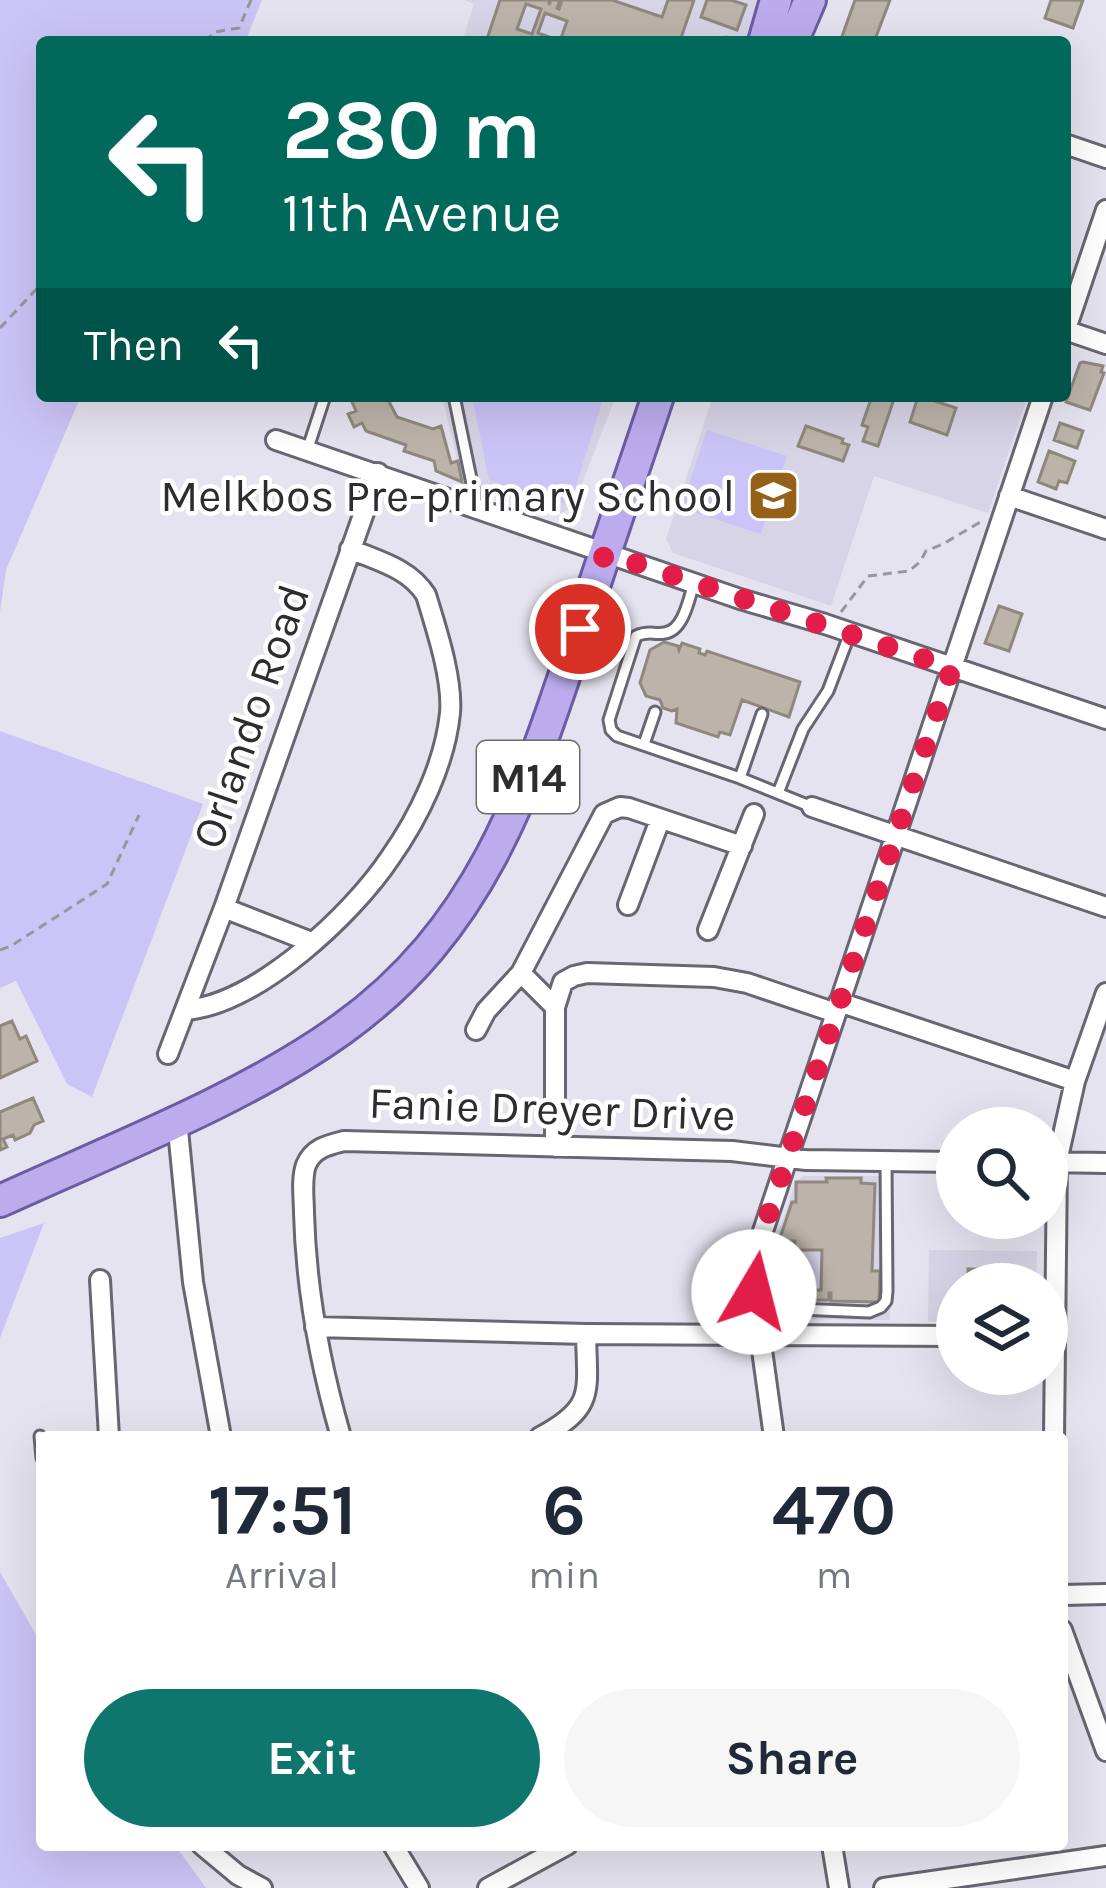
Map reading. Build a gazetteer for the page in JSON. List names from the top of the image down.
{
  "streets": {
    "main road": ["M14"],
    "street": ["Orlando Road", "Fanie Dreyer Drive"]
  },
  "places": {
    "school or university": ["Melkbos Pre-primary School"]
  },
  "page": {
    "turn": ["280 m", "11th Avenue"],
    "then": "Then",
    "eta": [
      "17:51",
      "Arrival",
      "6",
      "min",
      "470",
      "m"
    ],
    "buttons": ["Exit", "Share"]
  }
}
